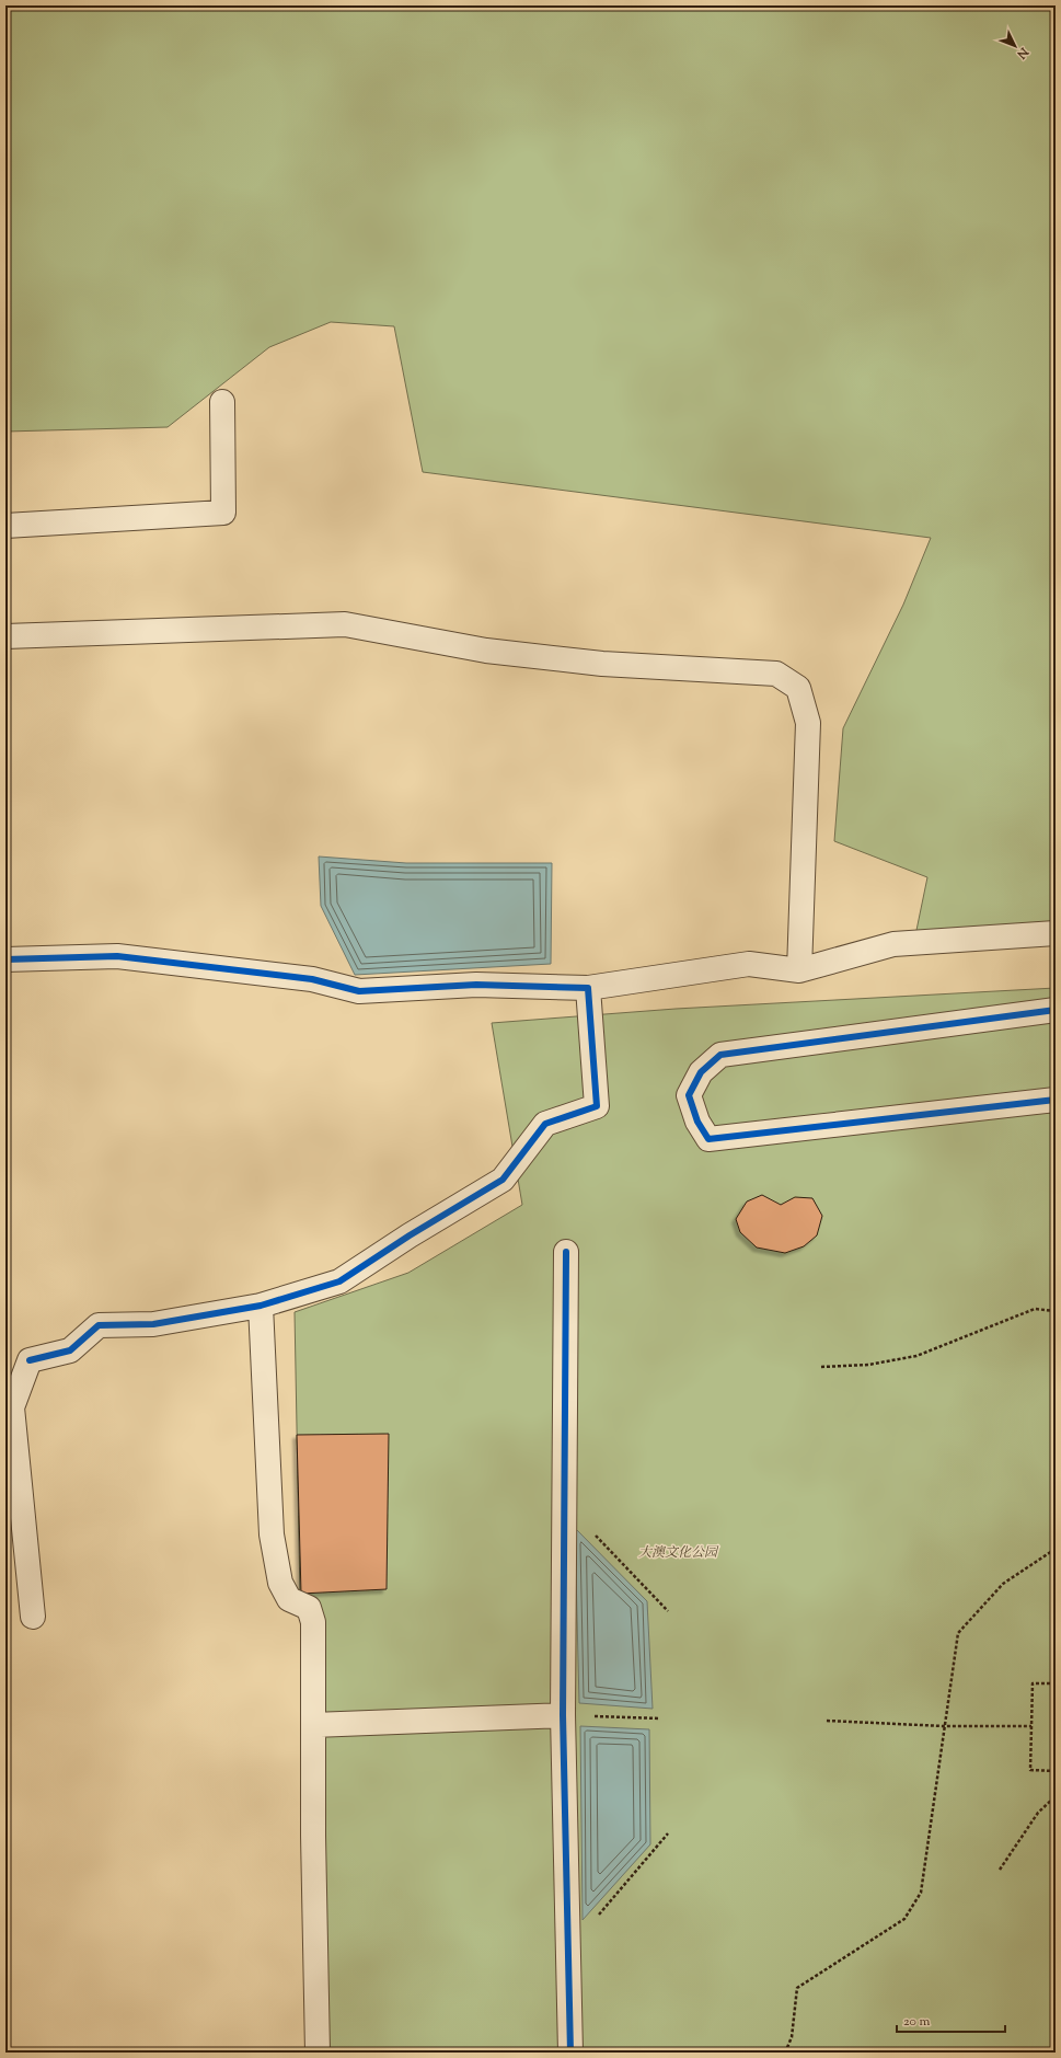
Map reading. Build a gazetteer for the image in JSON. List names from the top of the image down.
{
  "parks": ["大澳文化公园"],
  "scale_bar": "20 m",
  "north": "bottom right"
}
